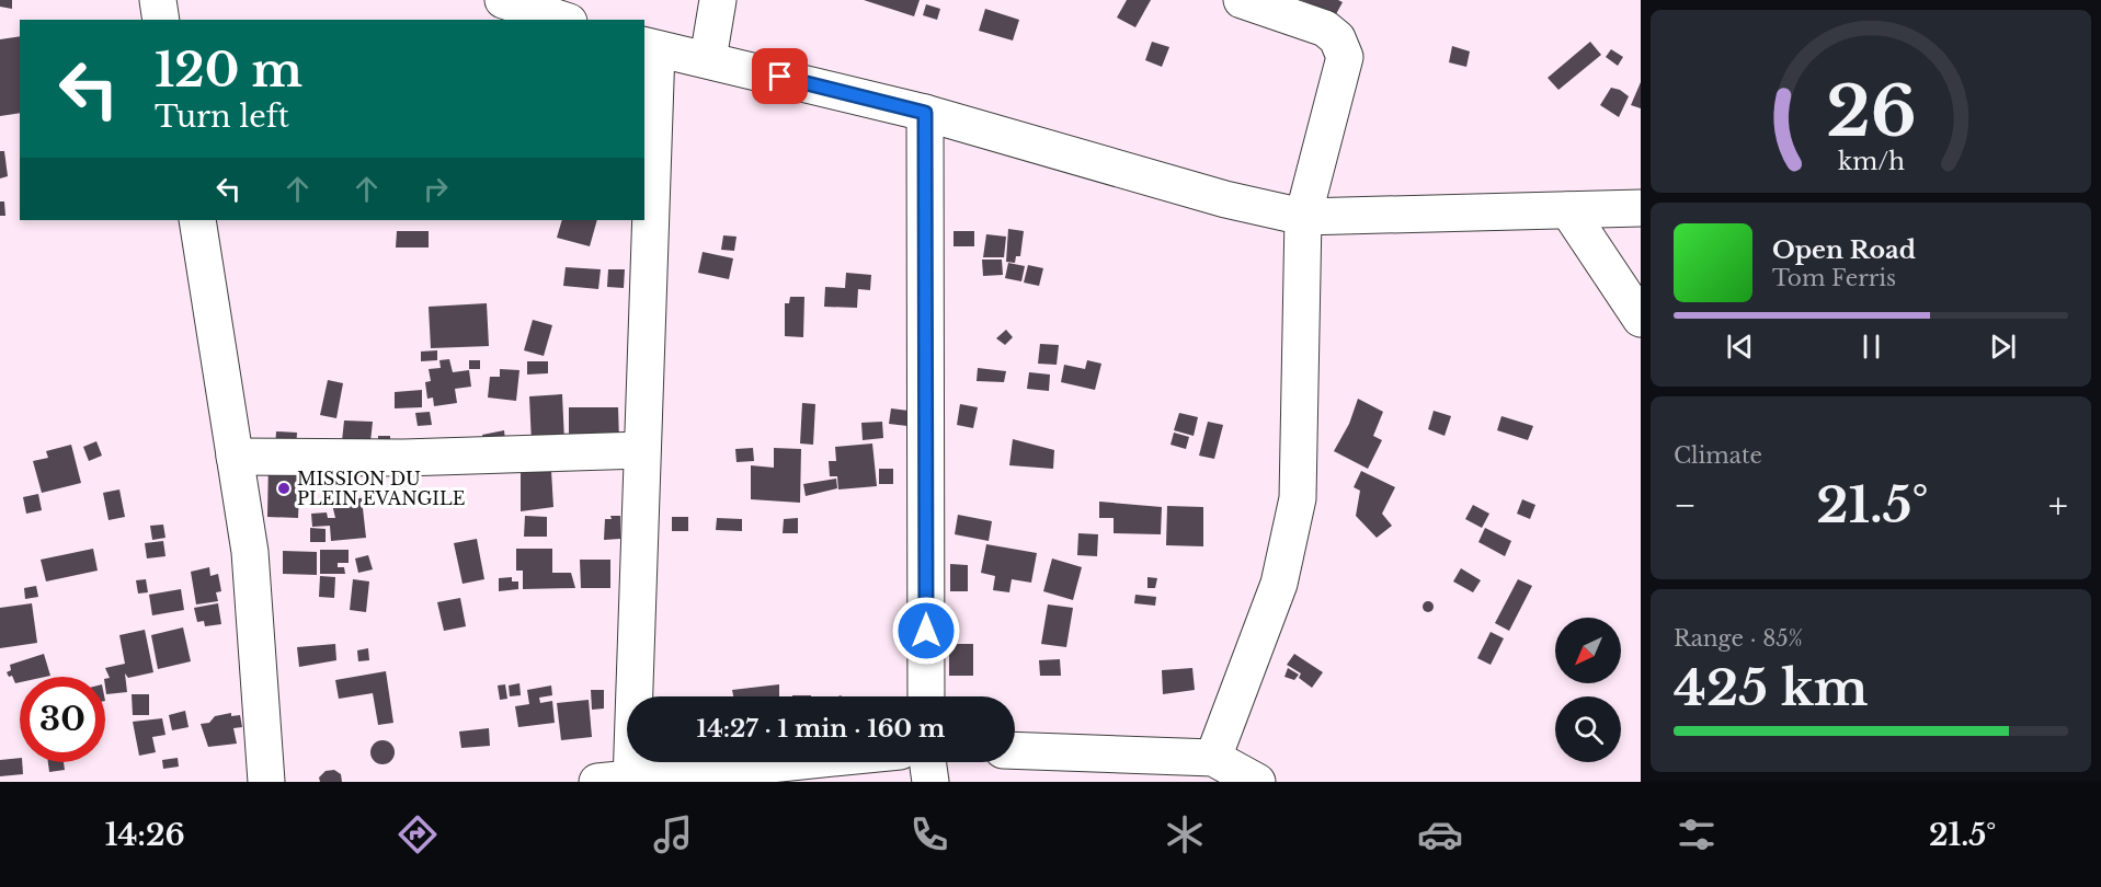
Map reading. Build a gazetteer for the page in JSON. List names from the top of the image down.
{
  "places": ["MISSION DU PLEIN EVANGILE"],
  "north": "bottom left",
  "page": {
    "turn": ["120 m", "Turn left"],
    "song": ["Open Road", "Tom Ferris"],
    "tile": [
      "Climate",
      ["Range · 85%", "425 km"]
    ],
    "heat": ["−", "21.5°", "+"],
    "limit": "30",
    "trip": "14:27 · 1 min · 160 m",
    "tabs": ["14:26", "21.5°"],
    "gauge": ["26", "km/h"]
  }
}
